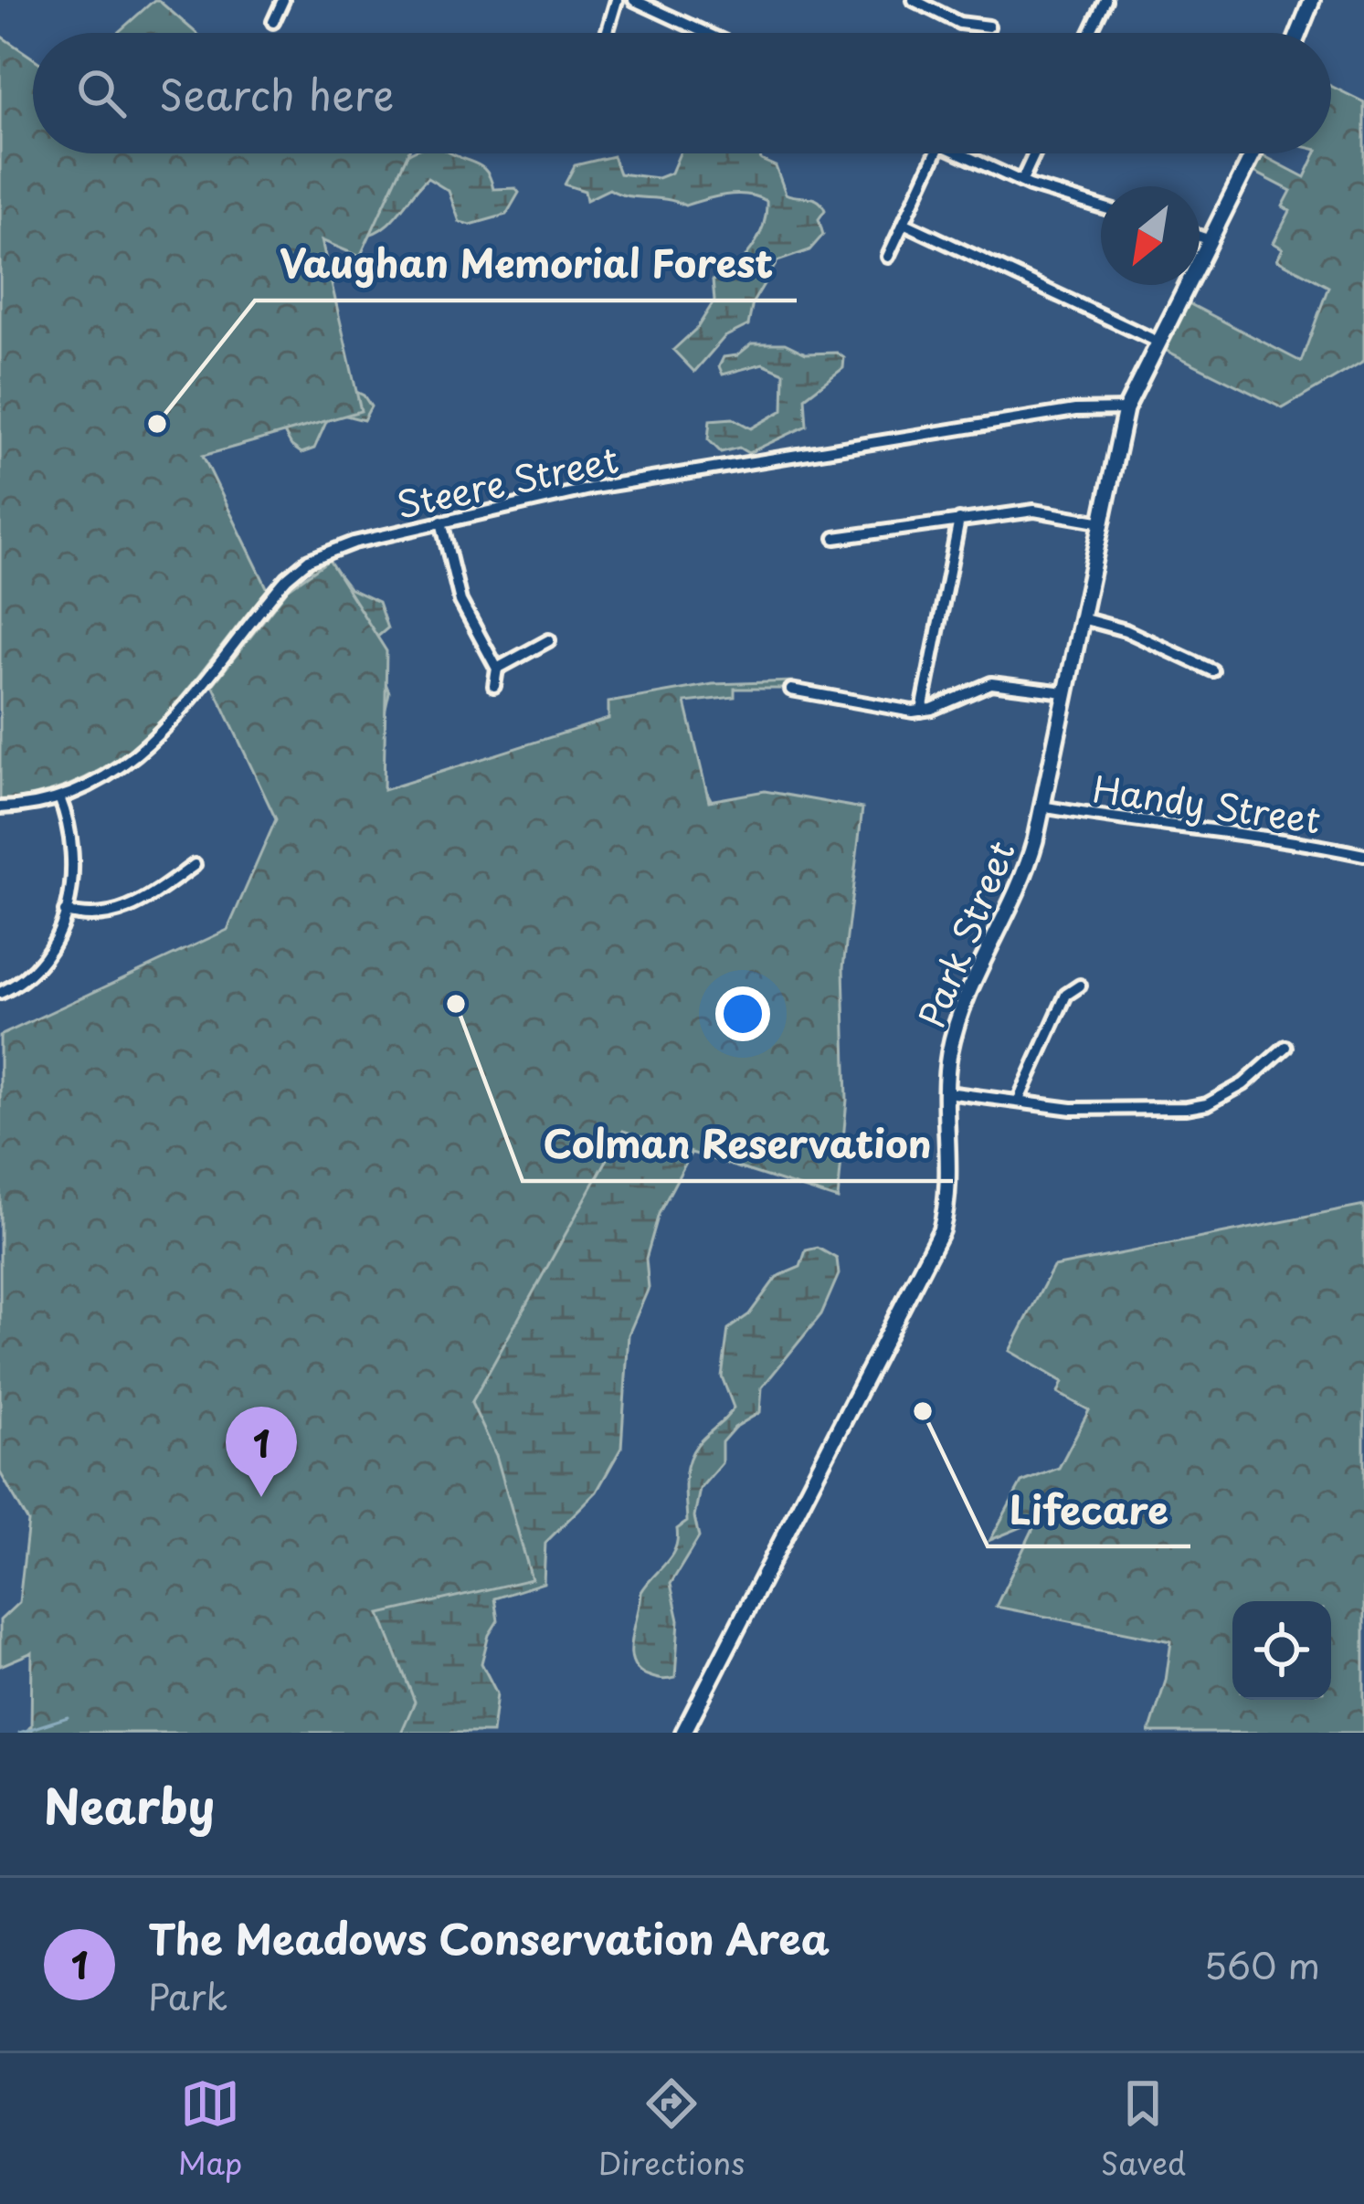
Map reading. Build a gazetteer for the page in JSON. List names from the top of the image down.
{
  "streets": {
    "main road": ["Park Street"],
    "street": ["Steere Street", "Handy Street"]
  },
  "crossings": [
    ["Steere Street", "Park Street"],
    ["Handy Street", "Park Street"]
  ],
  "places": ["Vaughan Memorial Forest", "Colman Reservation", "Lifecare"],
  "north": "bottom left",
  "page": {
    "search": "Search here",
    "pins": "1",
    "heading": "Nearby",
    "list": [
      {
        "mark": "1",
        "name": "The Meadows Conservation Area",
        "note": "Park",
        "value": "560 m"
      }
    ],
    "nav": ["Map", "Directions", "Saved"]
  }
}
